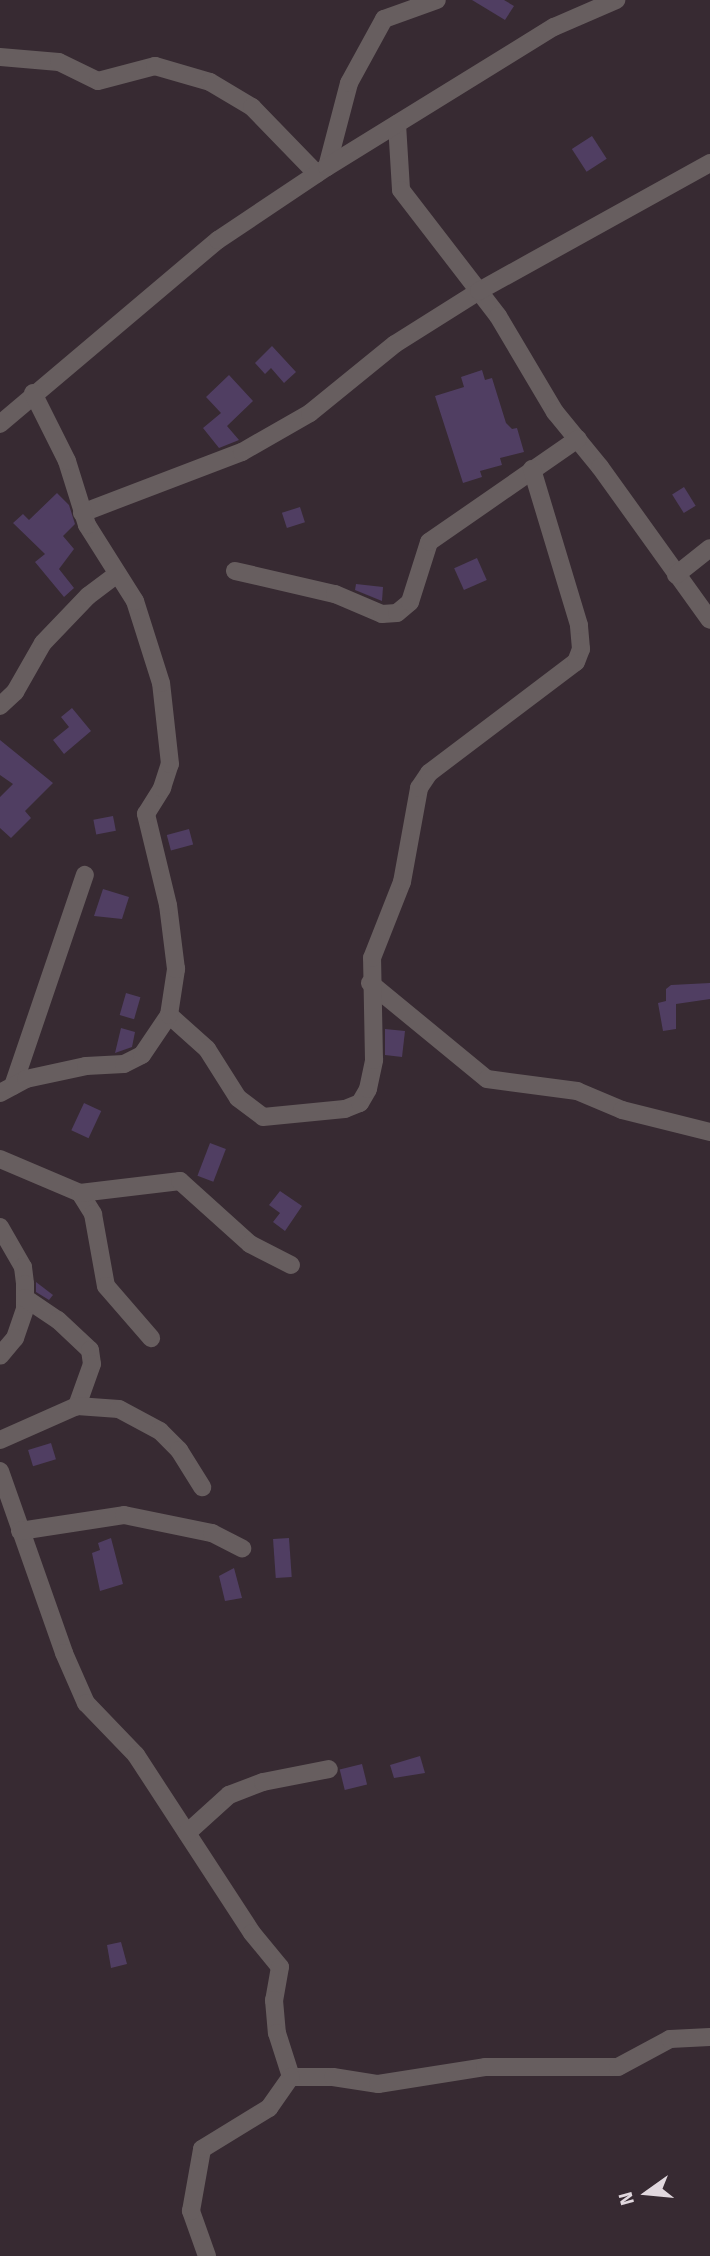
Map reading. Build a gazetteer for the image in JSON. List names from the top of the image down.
{
  "north": "left"
}
